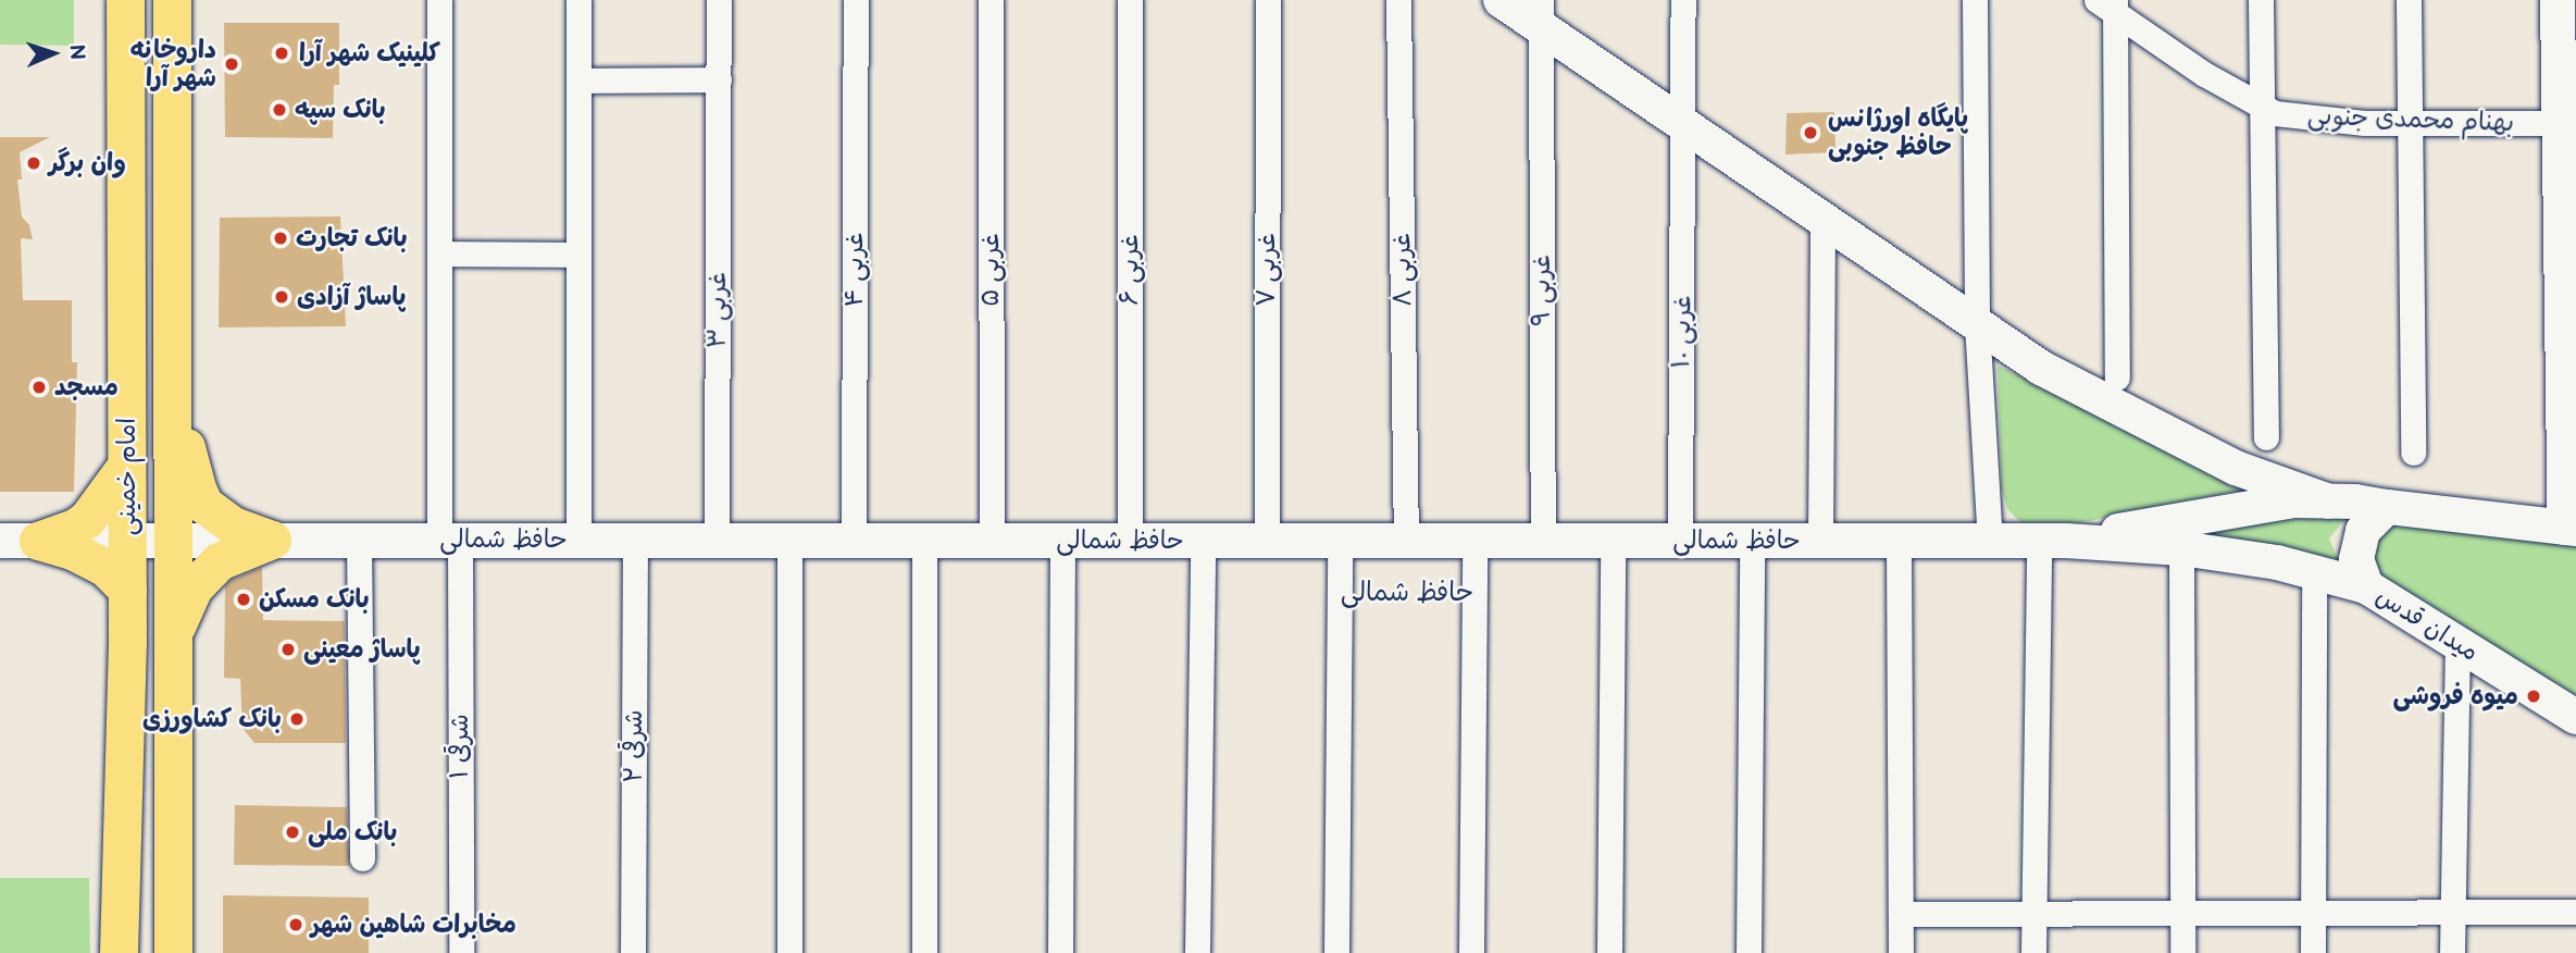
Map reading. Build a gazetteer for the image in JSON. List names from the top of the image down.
{
  "streets": {
    "main road": ["امام خمینی", "حافظ شمالی", "میدان قدس"],
    "street": [
      "بهنام محمدی جنوبی",
      "۴ غربی",
      "۵ غربی",
      "۶ غربی",
      "۷ غربی",
      "۸ غربی",
      "۹ غربی",
      "۳ غربی",
      "۱۰ غربی",
      "۱ شرقی",
      "۲ شرقی"
    ]
  },
  "crossings": [
    ["۴ غربی", "حافظ شمالی"],
    ["۵ غربی", "حافظ شمالی"],
    ["۶ غربی", "حافظ شمالی"],
    ["۷ غربی", "حافظ شمالی"],
    ["۸ غربی", "حافظ شمالی"],
    ["۹ غربی", "حافظ شمالی"],
    ["۳ غربی", "حافظ شمالی"],
    ["۱۰ غربی", "حافظ شمالی"],
    ["امام خمینی", "حافظ شمالی"],
    ["حافظ شمالی", "میدان قدس"],
    ["حافظ شمالی", "۱ شرقی"],
    ["حافظ شمالی", "۲ شرقی"]
  ],
  "districts": ["حافظ شمالی"],
  "places": [
    "کلینیک شهر آرا",
    "داروخانه شهر آرا",
    "بانک سپه",
    "پایگاه اورژانس حافظ جنوبی",
    "وان برگر",
    "بانک تجارت",
    "پاساژ آزادی",
    "مسجد",
    "بانک مسکن",
    "پاساژ معینی",
    "میوه فروشی",
    "بانک کشاورزی",
    "بانک ملی",
    "مخابرات شاهین شهر"
  ],
  "north": "right"
}
